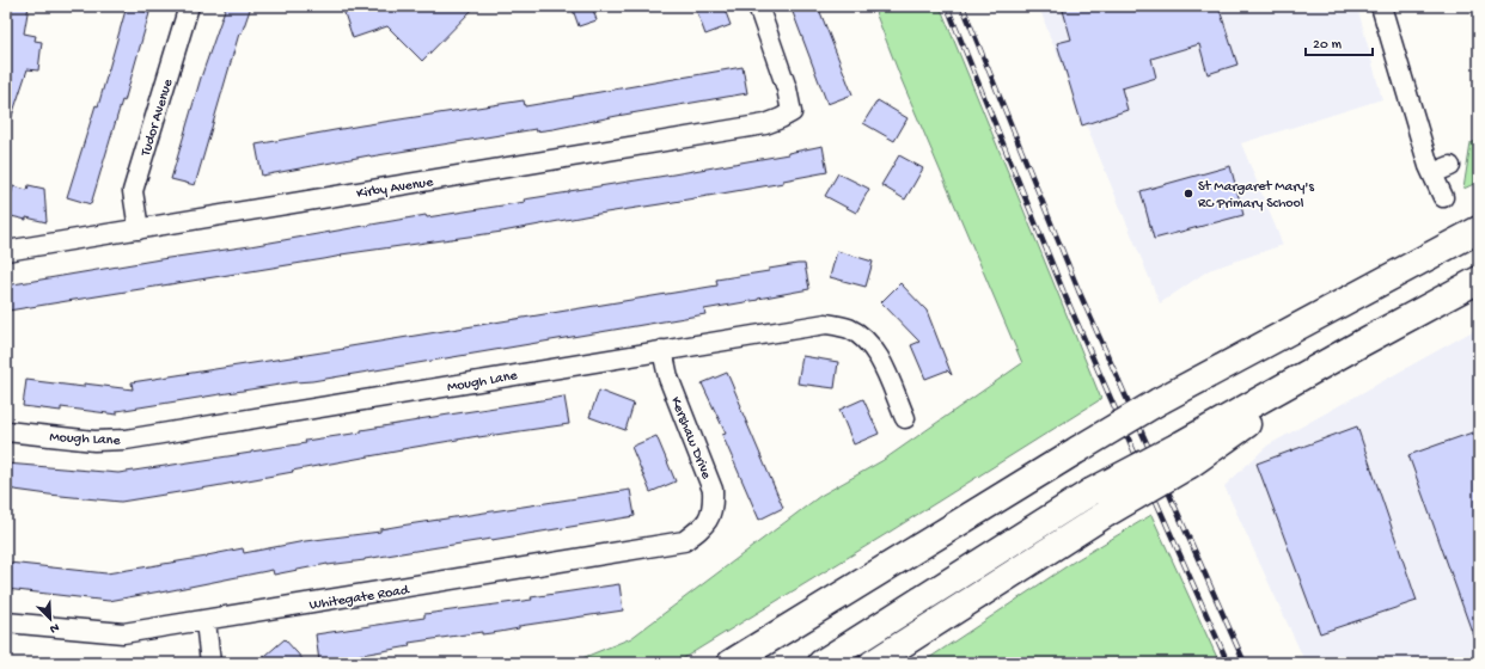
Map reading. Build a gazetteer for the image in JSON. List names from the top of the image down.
{
  "streets": {
    "street": [
      "Tudor Avenue",
      "Kirby Avenue",
      "Mough Lane",
      "Kershaw Drive",
      "Whitegate Road"
    ]
  },
  "crossings": [
    ["Tudor Avenue", "Kirby Avenue"],
    ["Mough Lane", "Kershaw Drive"],
    ["Kershaw Drive", "Whitegate Road"]
  ],
  "places": ["St Margaret Mary's RC Primary School"],
  "scale_bar": "20 m",
  "north": "bottom right"
}
